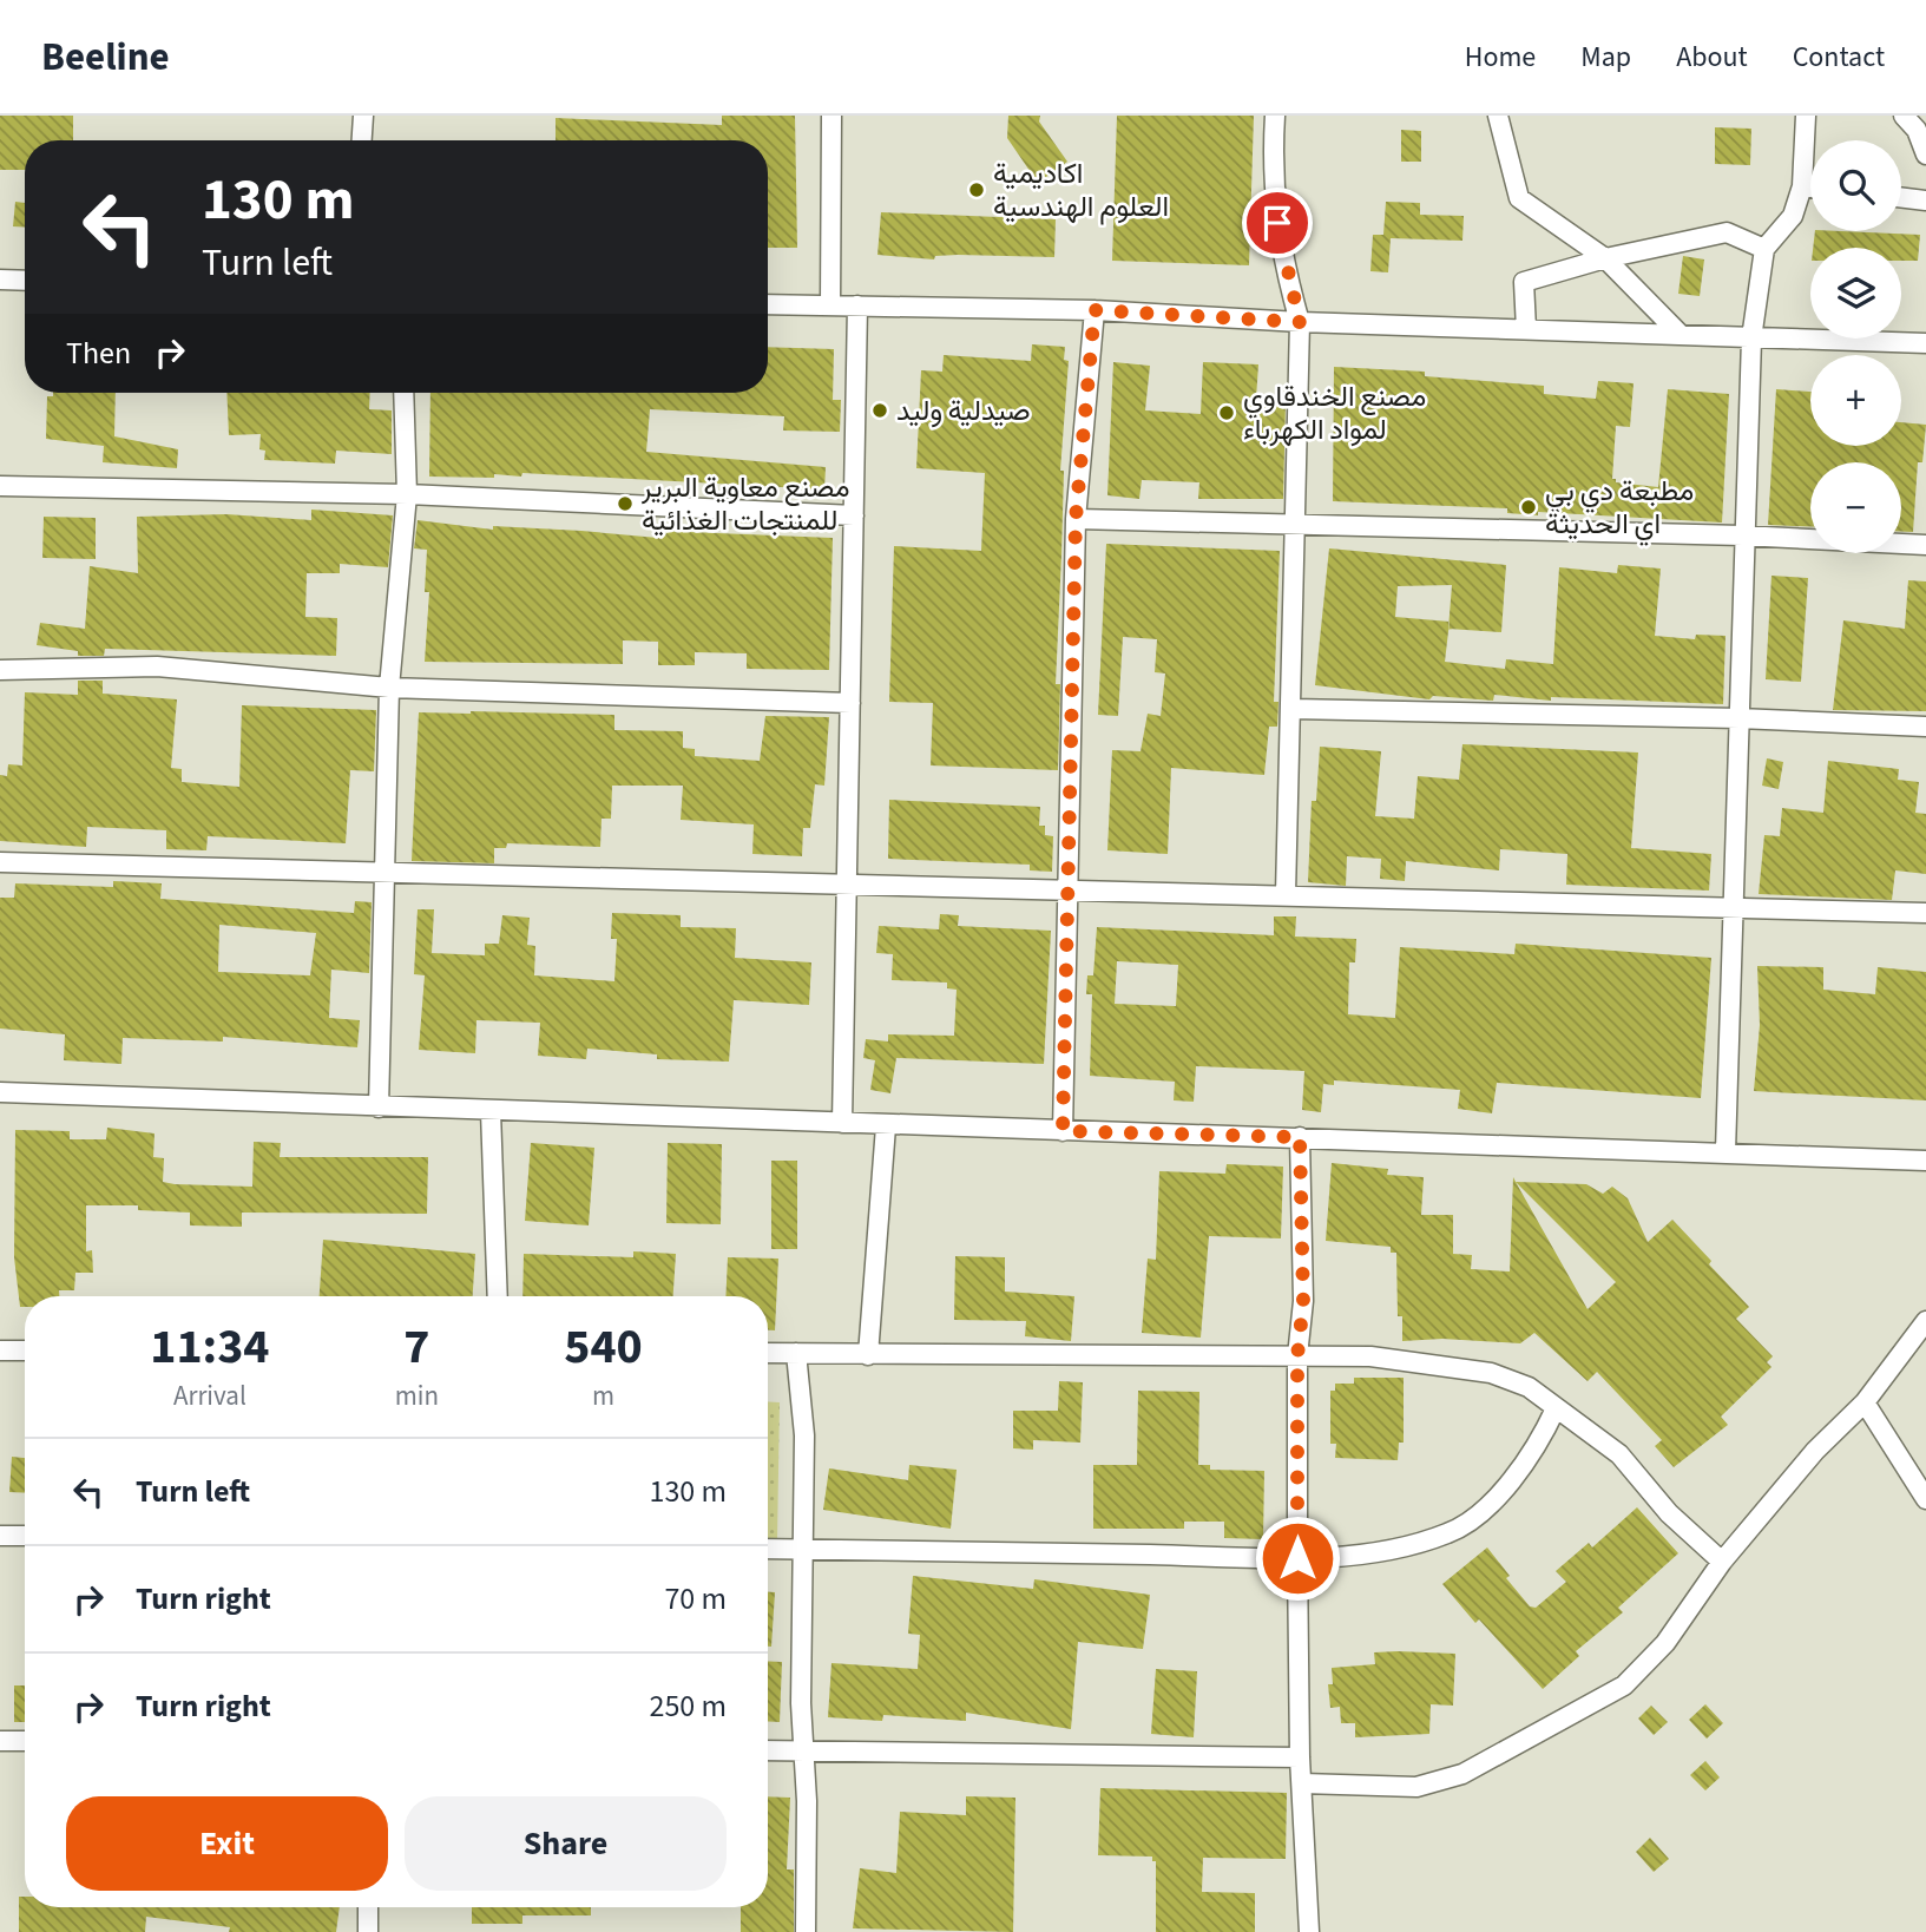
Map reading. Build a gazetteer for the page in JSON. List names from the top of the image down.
{
  "places": [
    "اكاديمية العلوم الهندسية",
    "صيدلية وليد",
    "مصنع الخندقاوي لمواد الكهرباء",
    "مصنع معاوية البرير للمنتجات الغذائية",
    "مطبعة دي بي اي الحديثة"
  ],
  "page": {
    "header": "Beeline",
    "nav": [
      "Home",
      "Map",
      "About",
      "Contact"
    ],
    "map_buttons": ["+", "−"],
    "turn": ["130 m", "Turn left"],
    "then": "Then",
    "eta": [
      "11:34",
      "Arrival",
      "7",
      "min",
      "540",
      "m"
    ],
    "list": [
      {
        "name": "Turn left",
        "value": "130 m"
      },
      {
        "name": "Turn right",
        "value": "70 m"
      },
      {
        "name": "Turn right",
        "value": "250 m"
      }
    ],
    "buttons": ["Exit", "Share"]
  }
}
